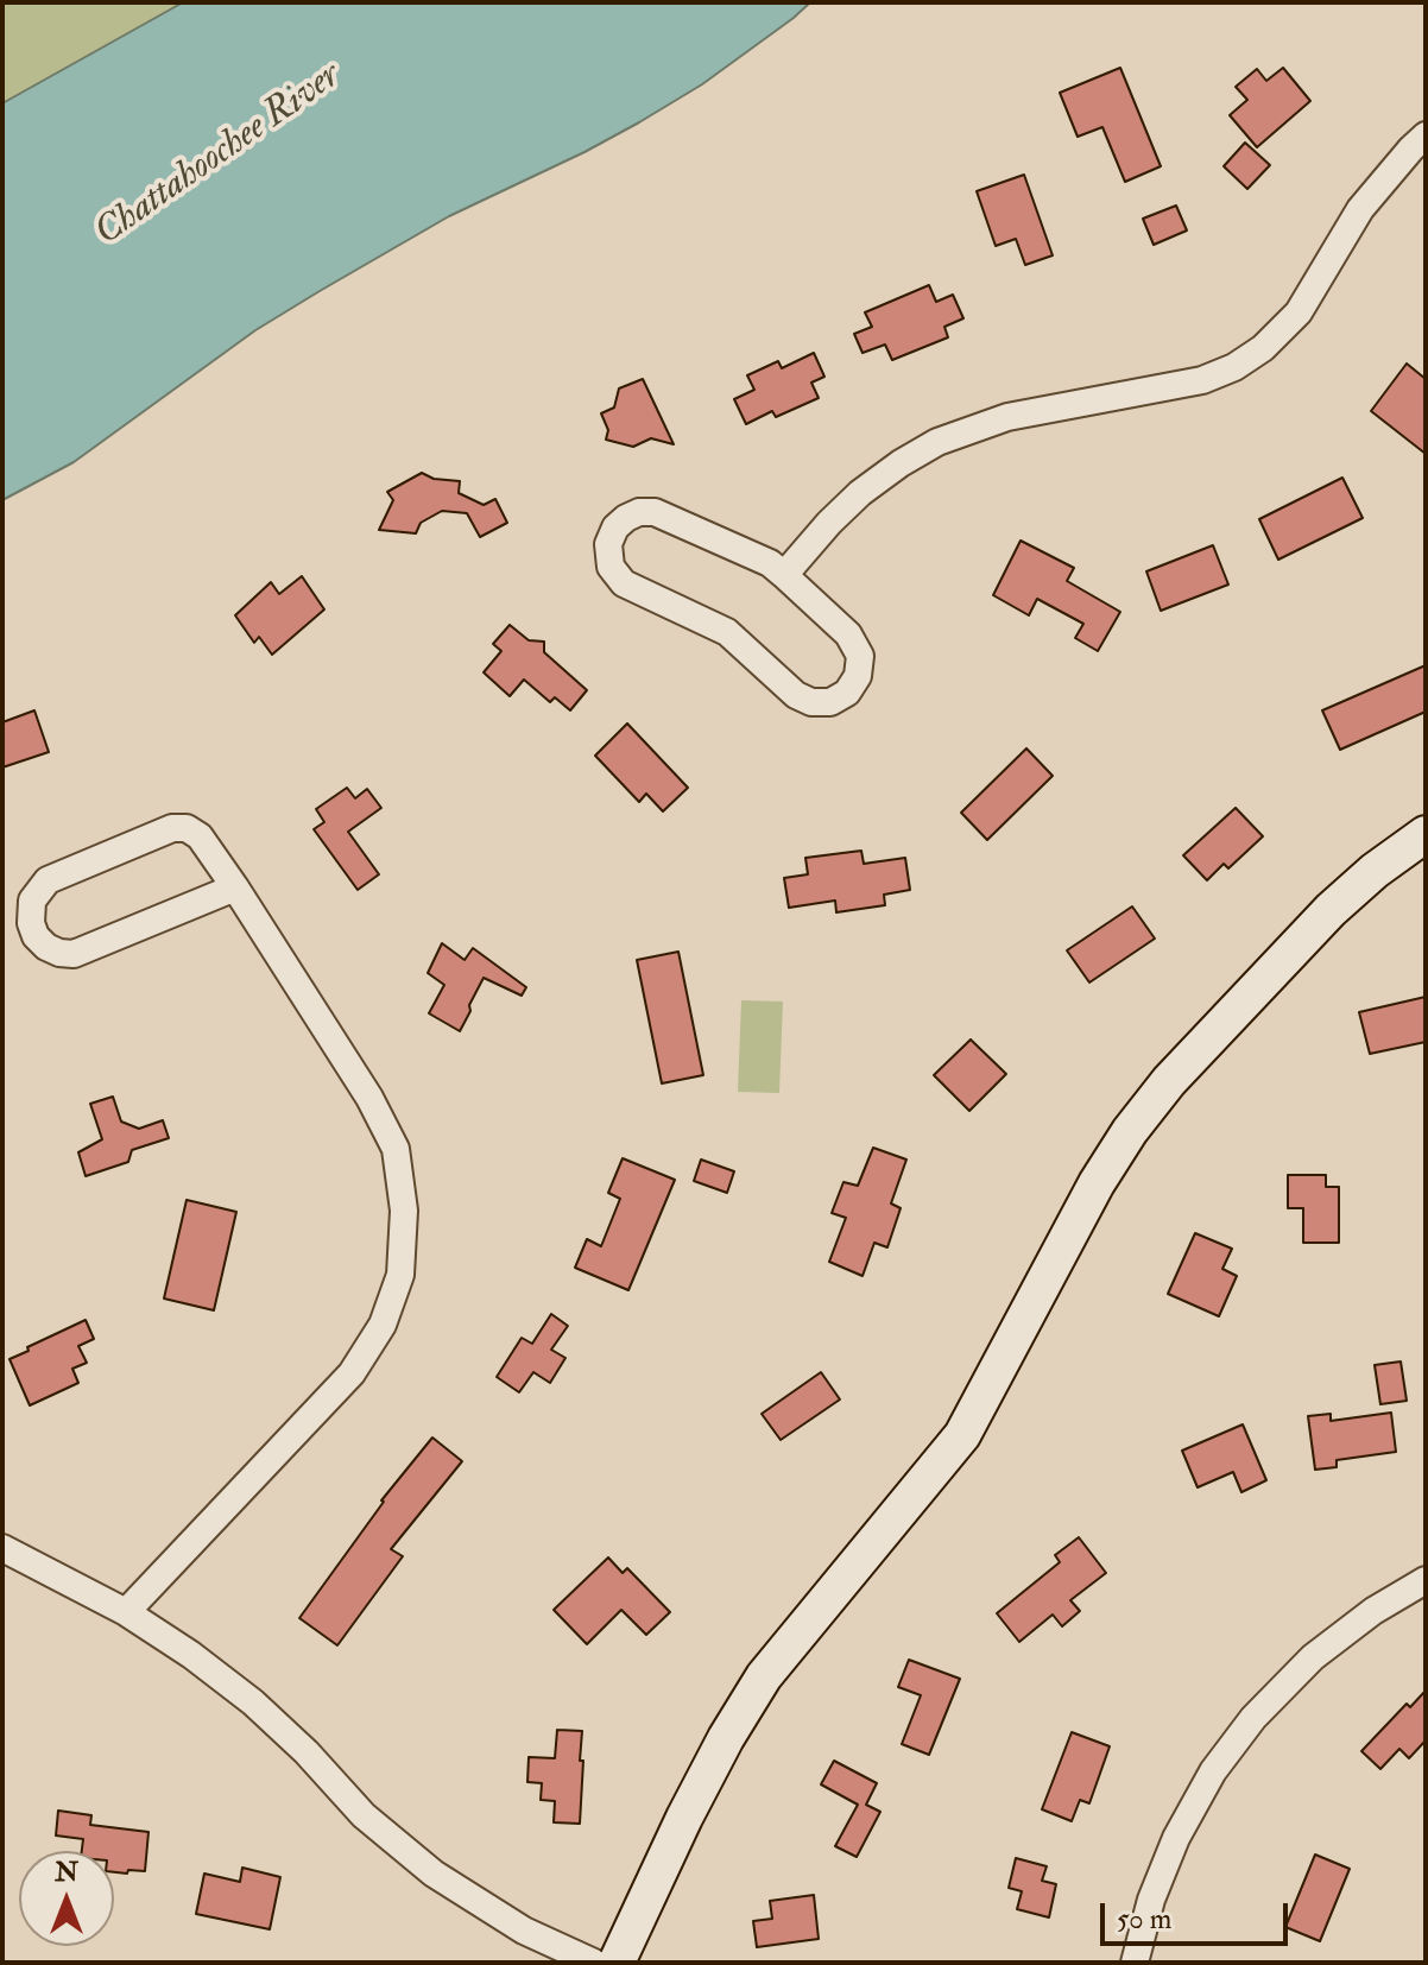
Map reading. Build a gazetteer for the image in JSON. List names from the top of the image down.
{
  "water": ["Chattahoochee River"],
  "scale_bar": "50 m",
  "north": "top"
}
